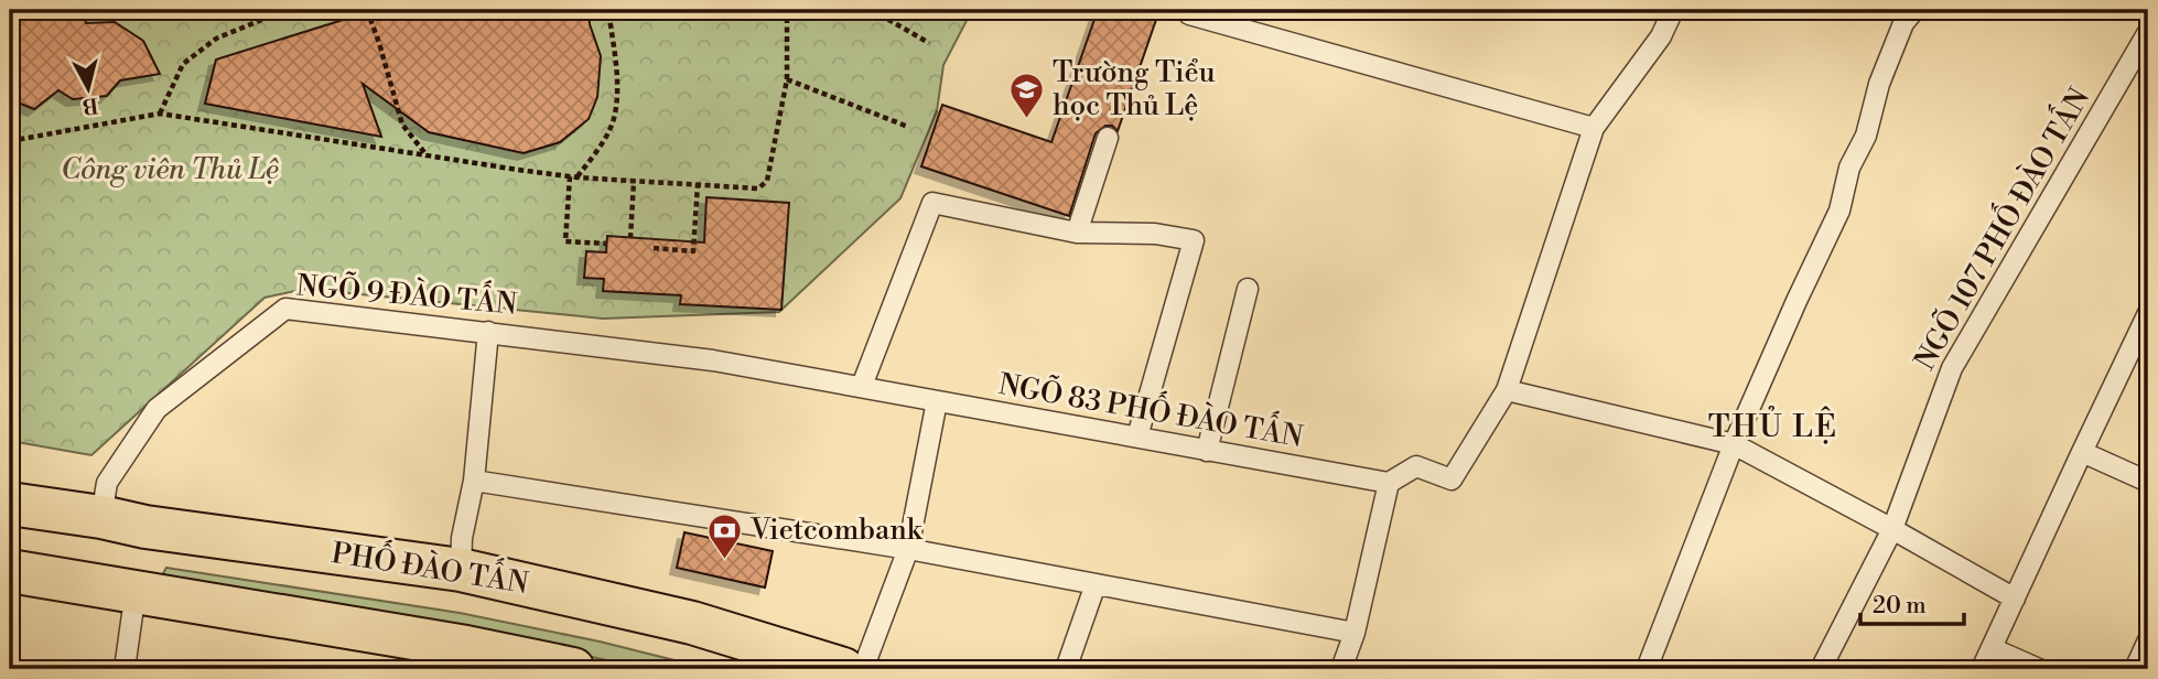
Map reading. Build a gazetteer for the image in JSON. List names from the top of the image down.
{
  "streets": {
    "main road": ["PHỐ ĐÀO TẤN"],
    "lane": ["NGÕ 107 PHỐ ĐÀO TẤN", "NGÕ 9 ĐÀO TẤN", "NGÕ 83 PHỐ ĐÀO TẤN"]
  },
  "crossings": [
    ["NGÕ 9 ĐÀO TẤN", "NGÕ 83 PHỐ ĐÀO TẤN"],
    ["NGÕ 9 ĐÀO TẤN", "PHỐ ĐÀO TẤN"]
  ],
  "districts": ["THỦ LỆ"],
  "parks": ["Công viên Thủ Lệ"],
  "places": {
    "school or university": ["Trường Tiểu học Thủ Lệ"],
    "bank": ["Vietcombank"]
  },
  "scale_bar": "20 m",
  "north": "bottom"
}
